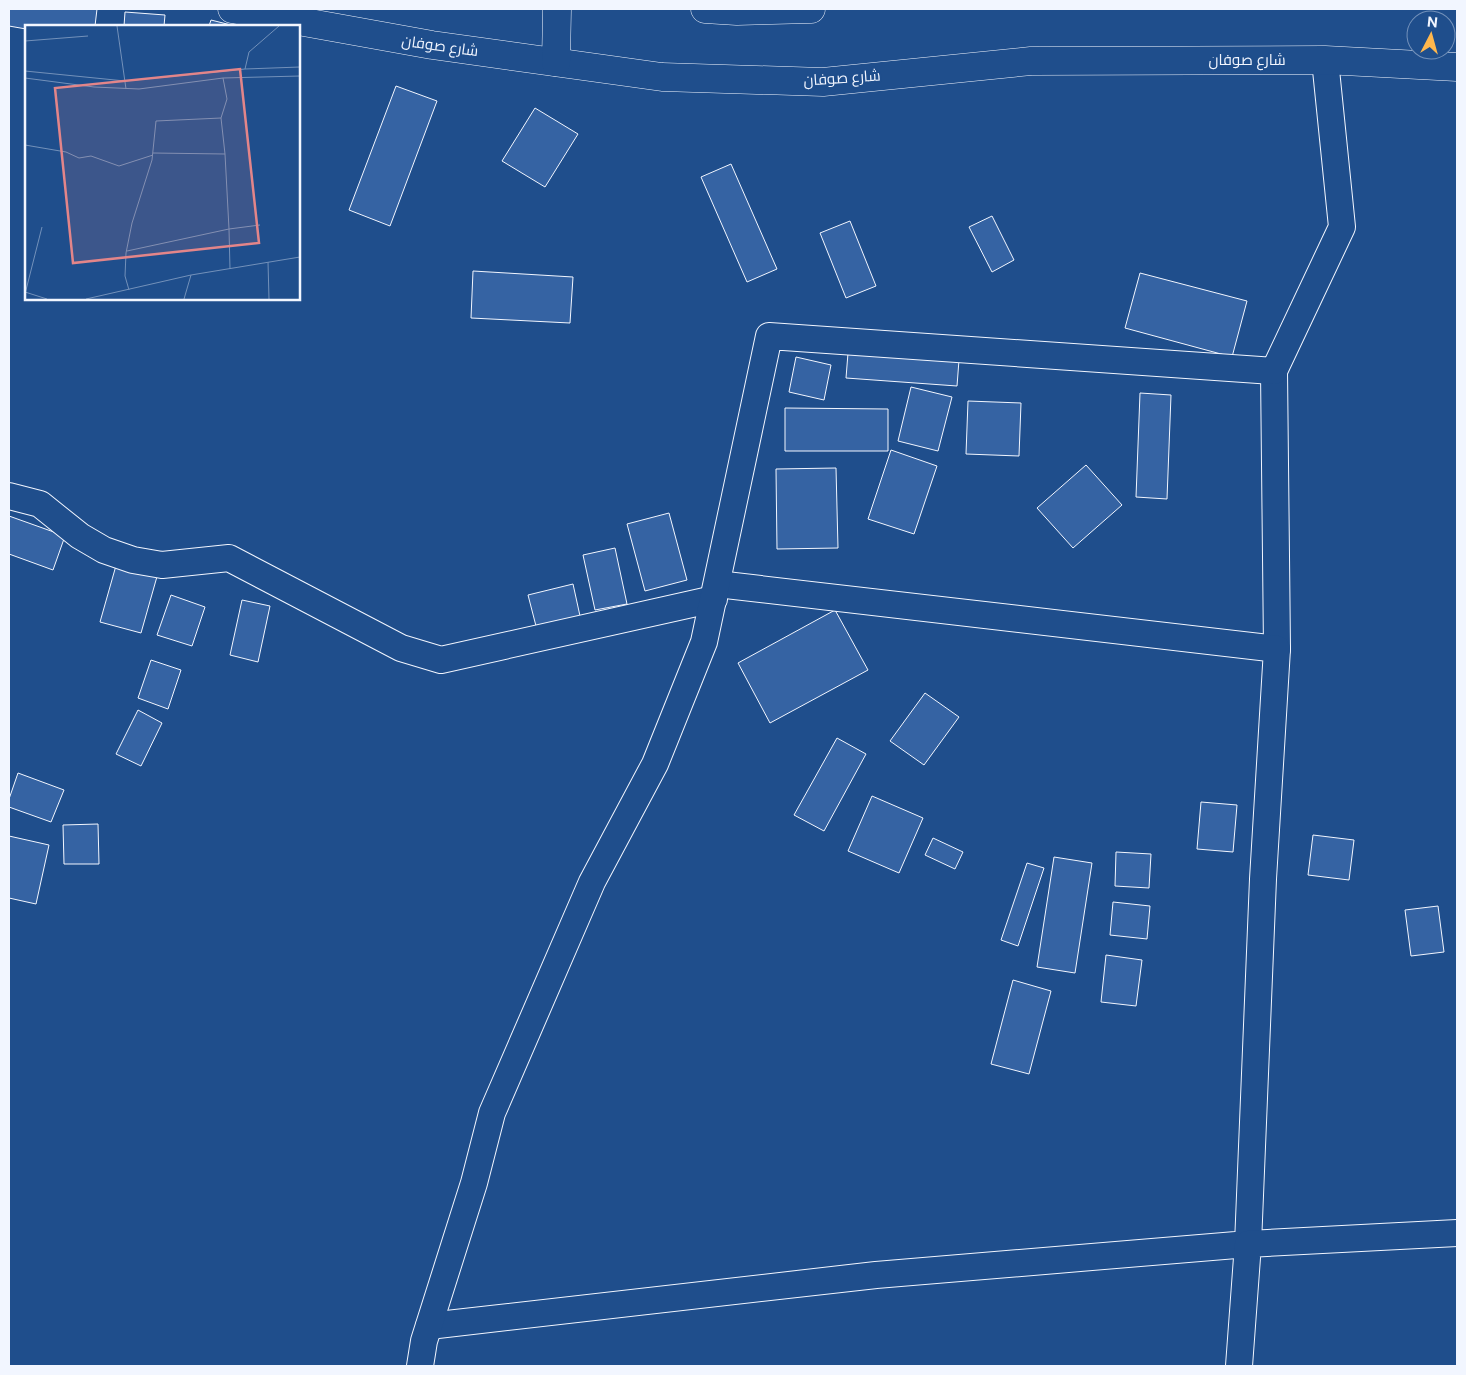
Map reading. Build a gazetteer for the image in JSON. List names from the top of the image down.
{
  "streets": {
    "street": ["شارع صوفان"]
  },
  "north": "top"
}
